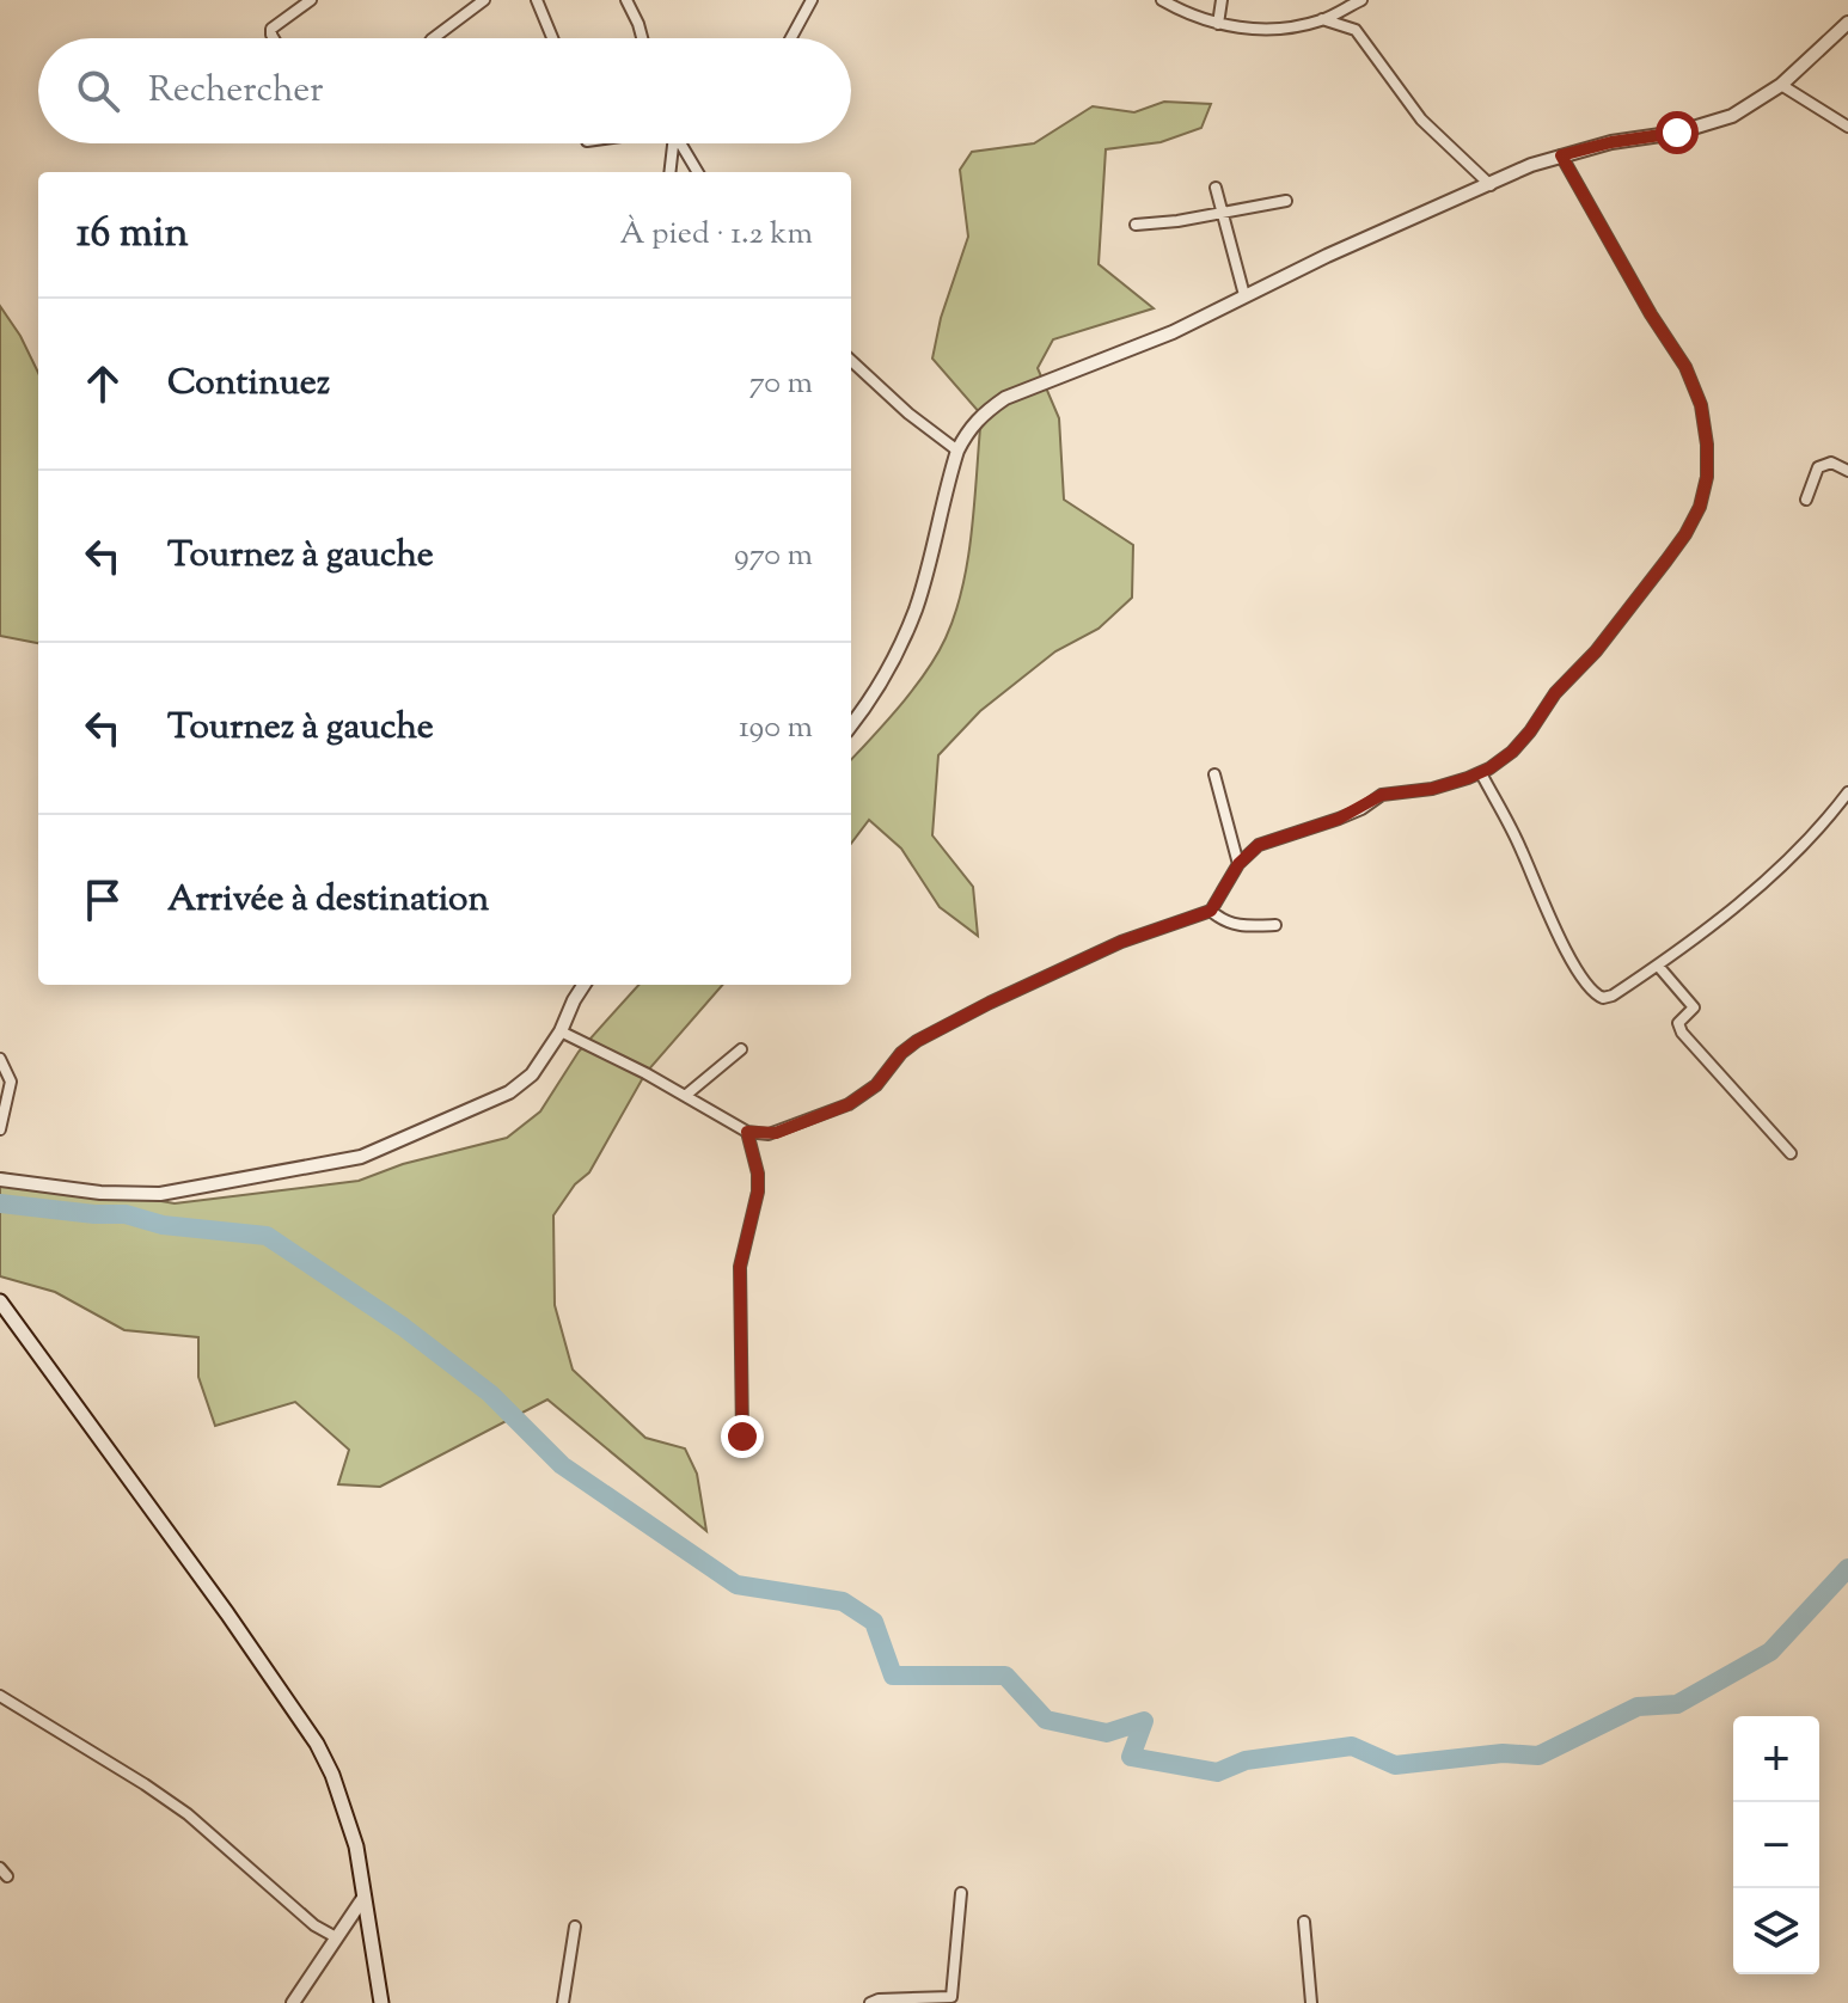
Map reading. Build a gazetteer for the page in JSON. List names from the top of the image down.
{
  "page": {
    "search": "Rechercher",
    "heading": ["16 min", "À pied · 1.2 km"],
    "list": [
      ["Continuez", "70 m"],
      ["Tournez à gauche", "970 m"],
      ["Tournez à gauche", "190 m"],
      "Arrivée à destination"
    ],
    "map_buttons": ["+", "−"]
  }
}
